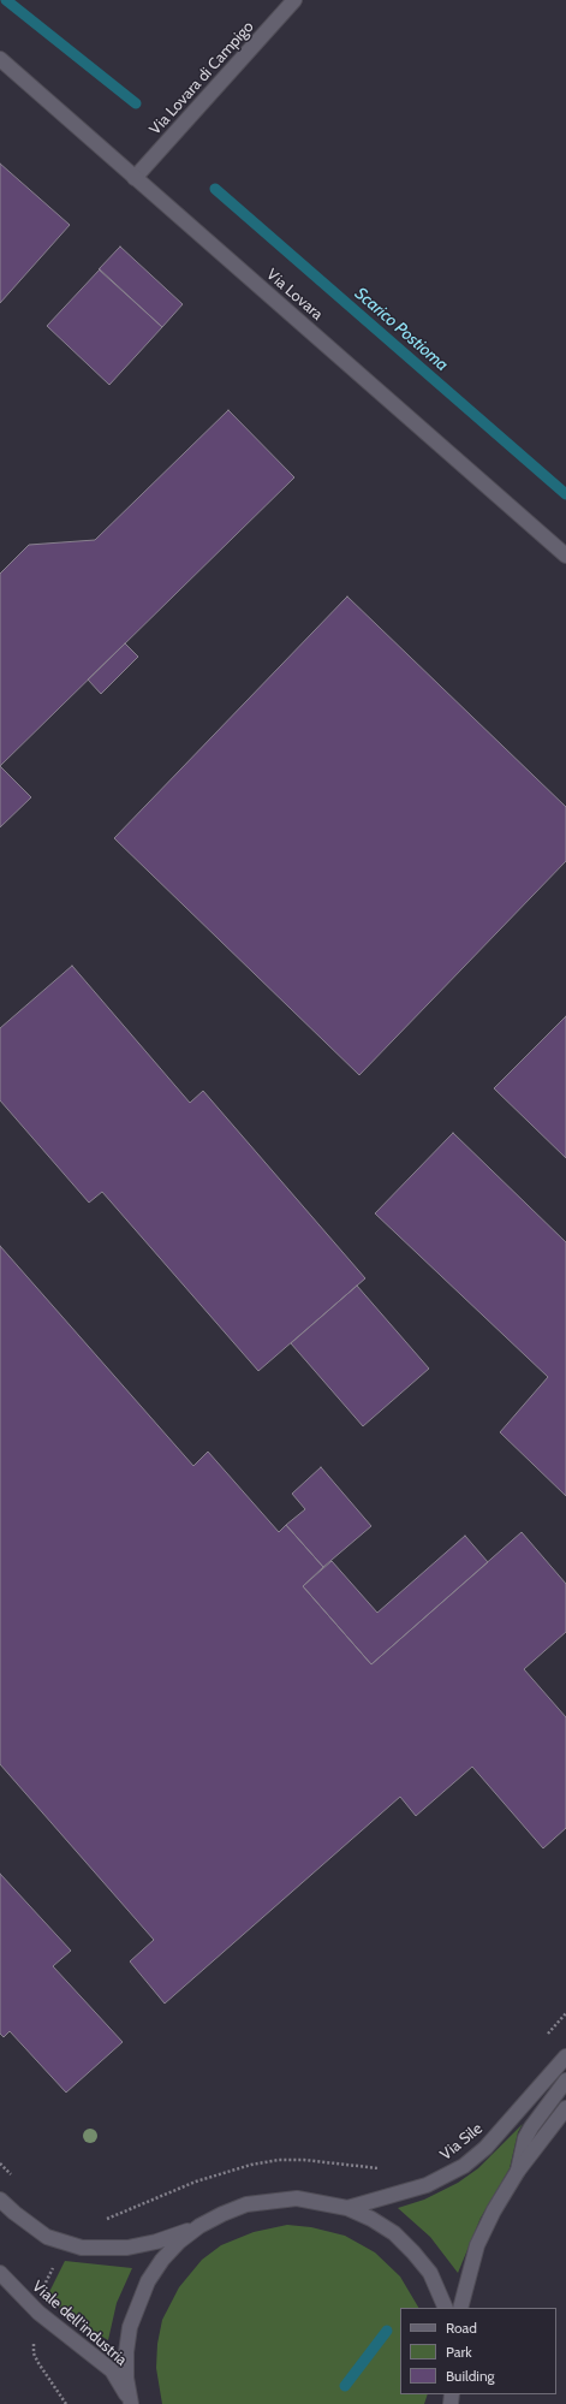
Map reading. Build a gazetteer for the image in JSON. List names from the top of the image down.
{
  "streets": {
    "street": [
      "Via Lovara di Campigo",
      "Via Lovara",
      "Via Sile",
      "Viale dell'industria"
    ]
  },
  "crossings": [
    ["Via Lovara di Campigo", "Via Lovara"]
  ],
  "water": ["Scarico Postioma"],
  "legend": ["Road", "Park", "Building"]
}
